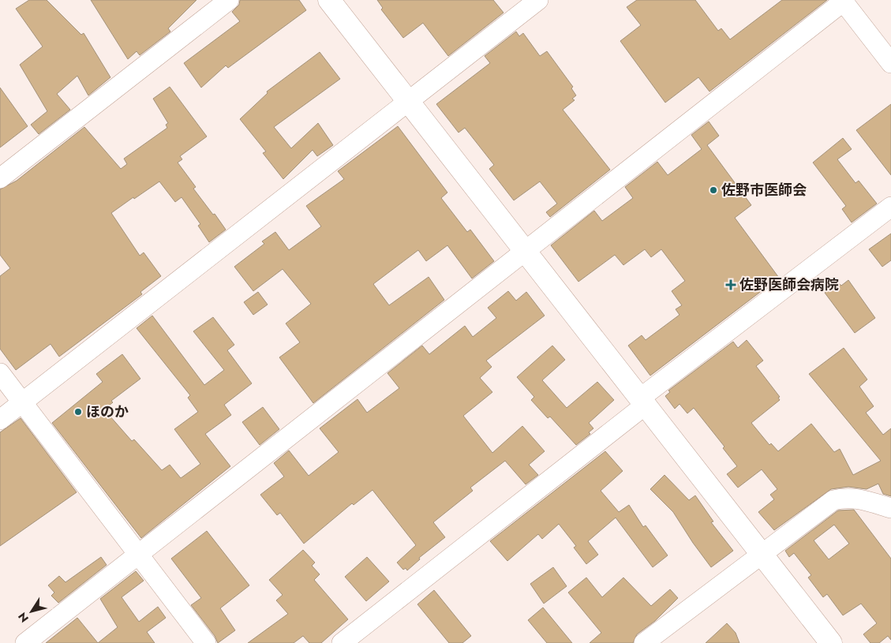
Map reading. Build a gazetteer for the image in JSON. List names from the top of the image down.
{
  "places": {
    "other": ["佐野市医師会", "ほのか"],
    "health": ["佐野医師会病院"]
  },
  "north": "bottom left"
}
